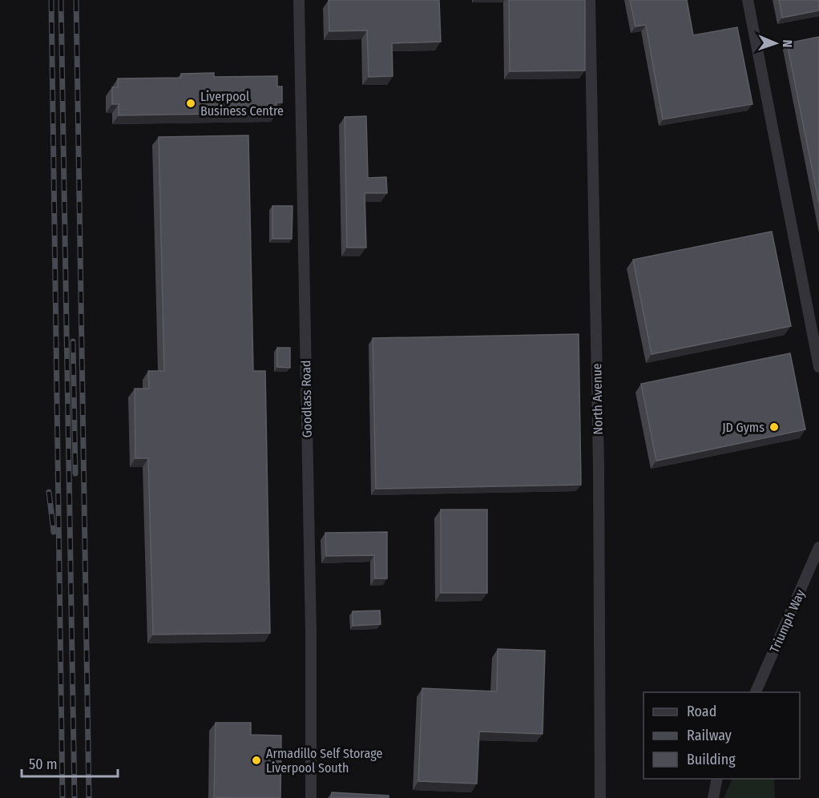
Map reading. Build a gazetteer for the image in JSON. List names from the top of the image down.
{
  "streets": {
    "street": ["Goodlass Road", "North Avenue", "Triumph Way"]
  },
  "places": ["Liverpool Business Centre", "JD Gyms", "Armadillo Self Storage Liverpool South"],
  "legend": ["Road", "Railway", "Building"],
  "scale_bar": "50 m",
  "north": "right"
}
